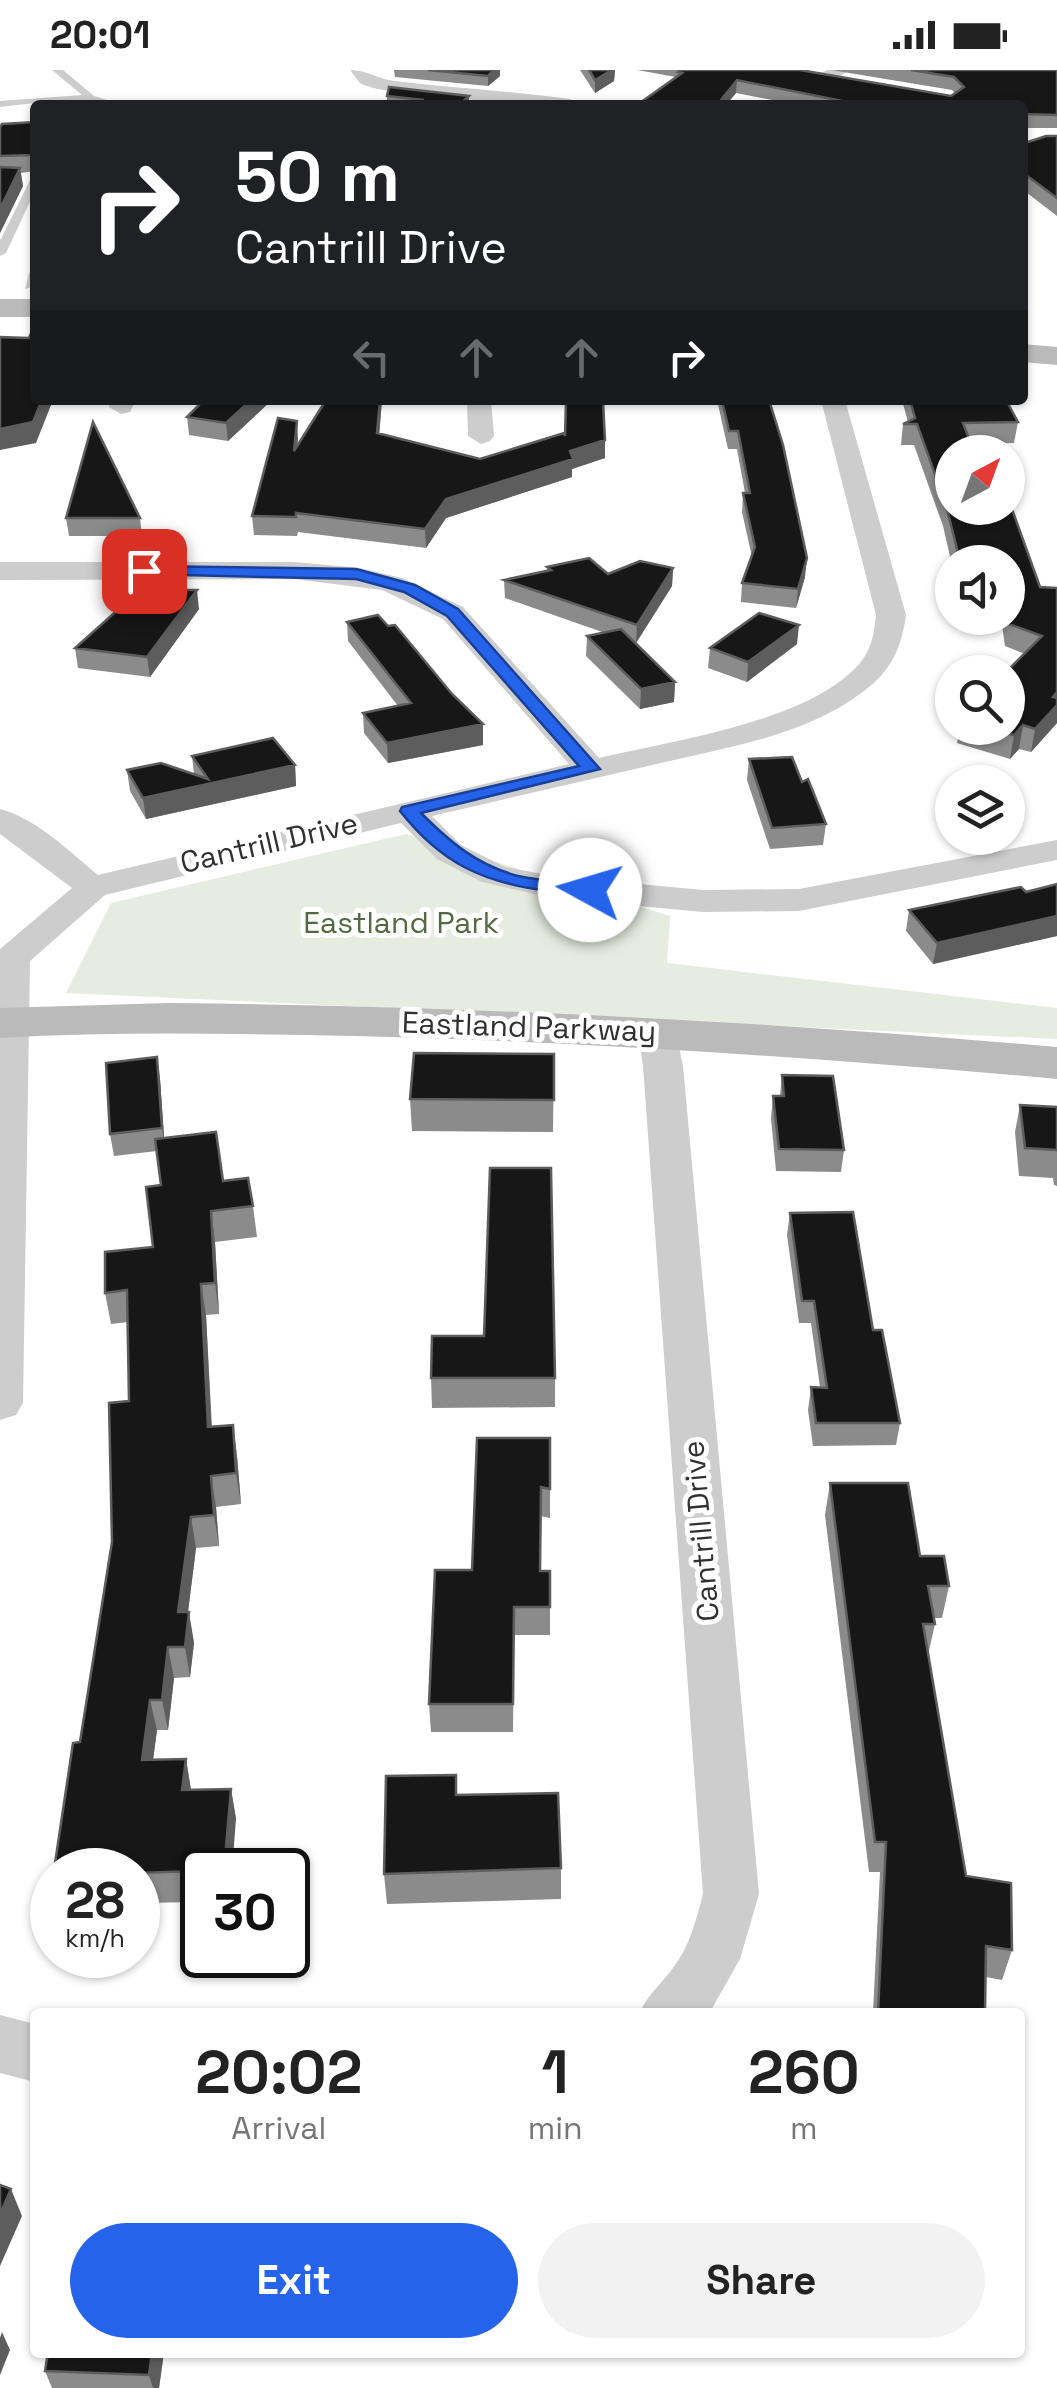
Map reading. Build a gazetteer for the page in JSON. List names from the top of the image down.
{
  "streets": {
    "street": ["Cantrill Drive", "Eastland Parkway"]
  },
  "crossings": [
    ["Cantrill Drive", "Eastland Parkway"]
  ],
  "parks": ["Eastland Park"],
  "north": "top right",
  "page": {
    "status": "20:01",
    "turn": ["50 m", "Cantrill Drive"],
    "speed": "28 km/h",
    "limit": "30",
    "eta": [
      "20:02",
      "Arrival",
      "1",
      "min",
      "260",
      "m"
    ],
    "buttons": ["Exit", "Share"]
  }
}
